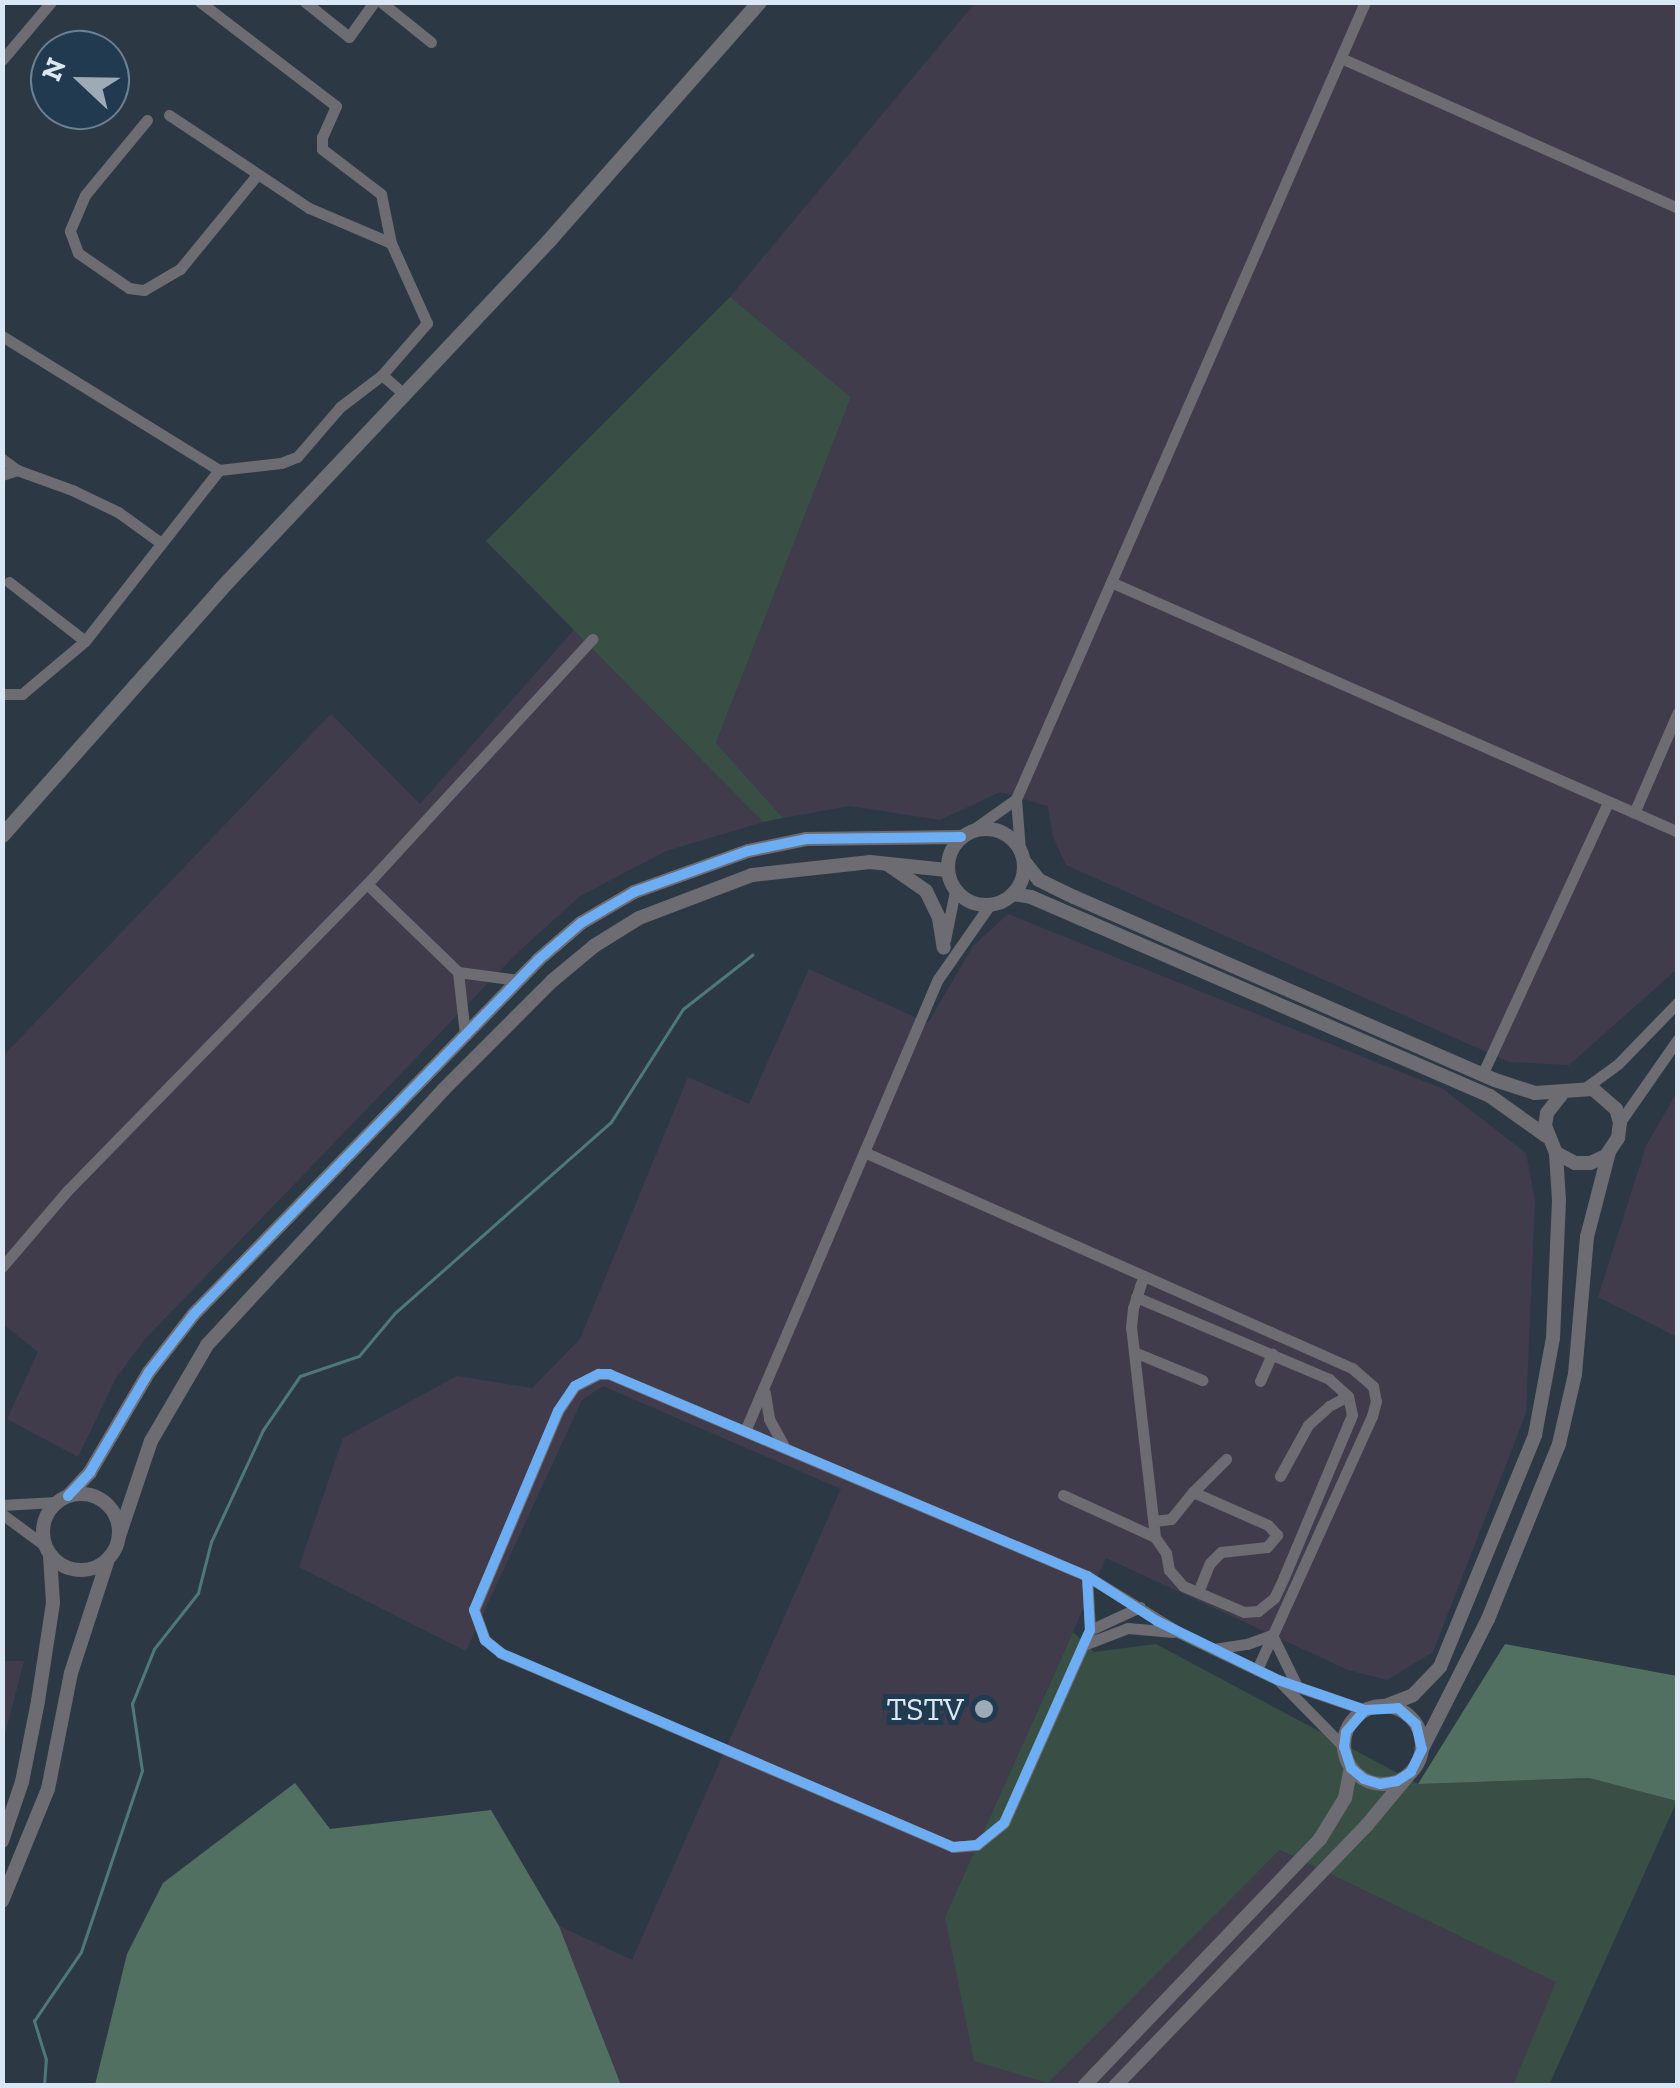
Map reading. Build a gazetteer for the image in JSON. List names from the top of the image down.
{
  "places": ["TSTV"],
  "north": "left"
}
